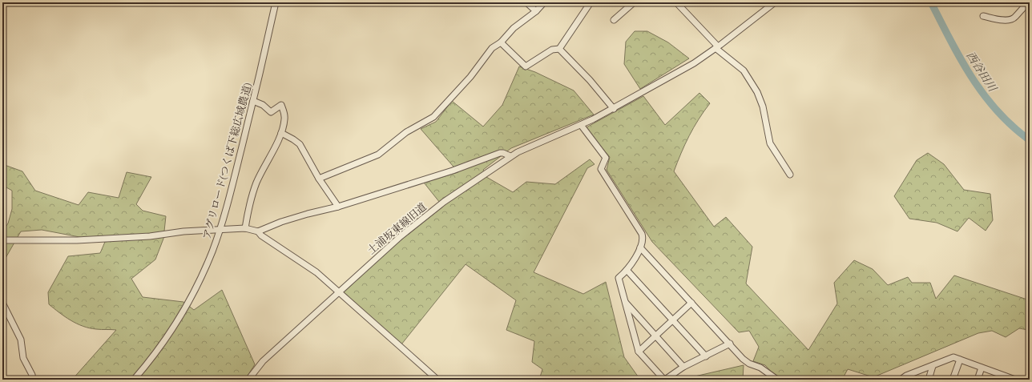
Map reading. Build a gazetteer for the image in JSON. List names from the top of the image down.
{
  "streets": {
    "street": ["アグリロード(つくば下総広域農道)", "土浦坂東線旧道"]
  },
  "water": ["西谷田川"]
}
